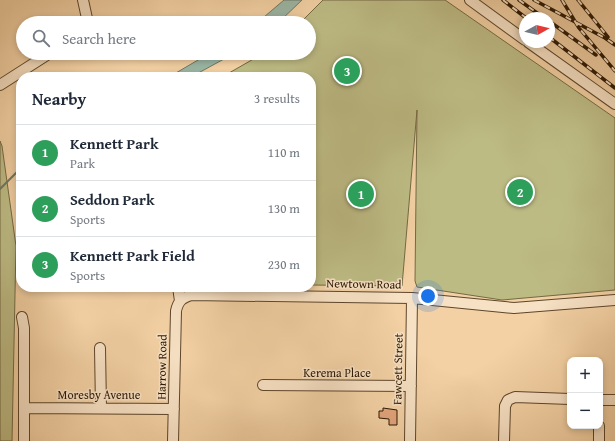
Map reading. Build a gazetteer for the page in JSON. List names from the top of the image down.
{
  "streets": {
    "street": [
      "Newtown Road",
      "Harrow Road",
      "Fawcett Street",
      "Kerema Place",
      "Moresby Avenue"
    ]
  },
  "crossings": [
    ["Newtown Road", "Harrow Road"],
    ["Newtown Road", "Fawcett Street"],
    ["Harrow Road", "Moresby Avenue"],
    ["Fawcett Street", "Kerema Place"]
  ],
  "north": "right",
  "page": {
    "search": "Search here",
    "pins": ["3", "2", "1"],
    "heading": ["Nearby", "3 results"],
    "list": [
      {
        "mark": "1",
        "name": "Kennett Park",
        "note": "Park",
        "value": "110 m"
      },
      {
        "mark": "2",
        "name": "Seddon Park",
        "note": "Sports",
        "value": "130 m"
      },
      {
        "mark": "3",
        "name": "Kennett Park Field",
        "note": "Sports",
        "value": "230 m"
      }
    ],
    "map_buttons": ["+", "−"]
  }
}
